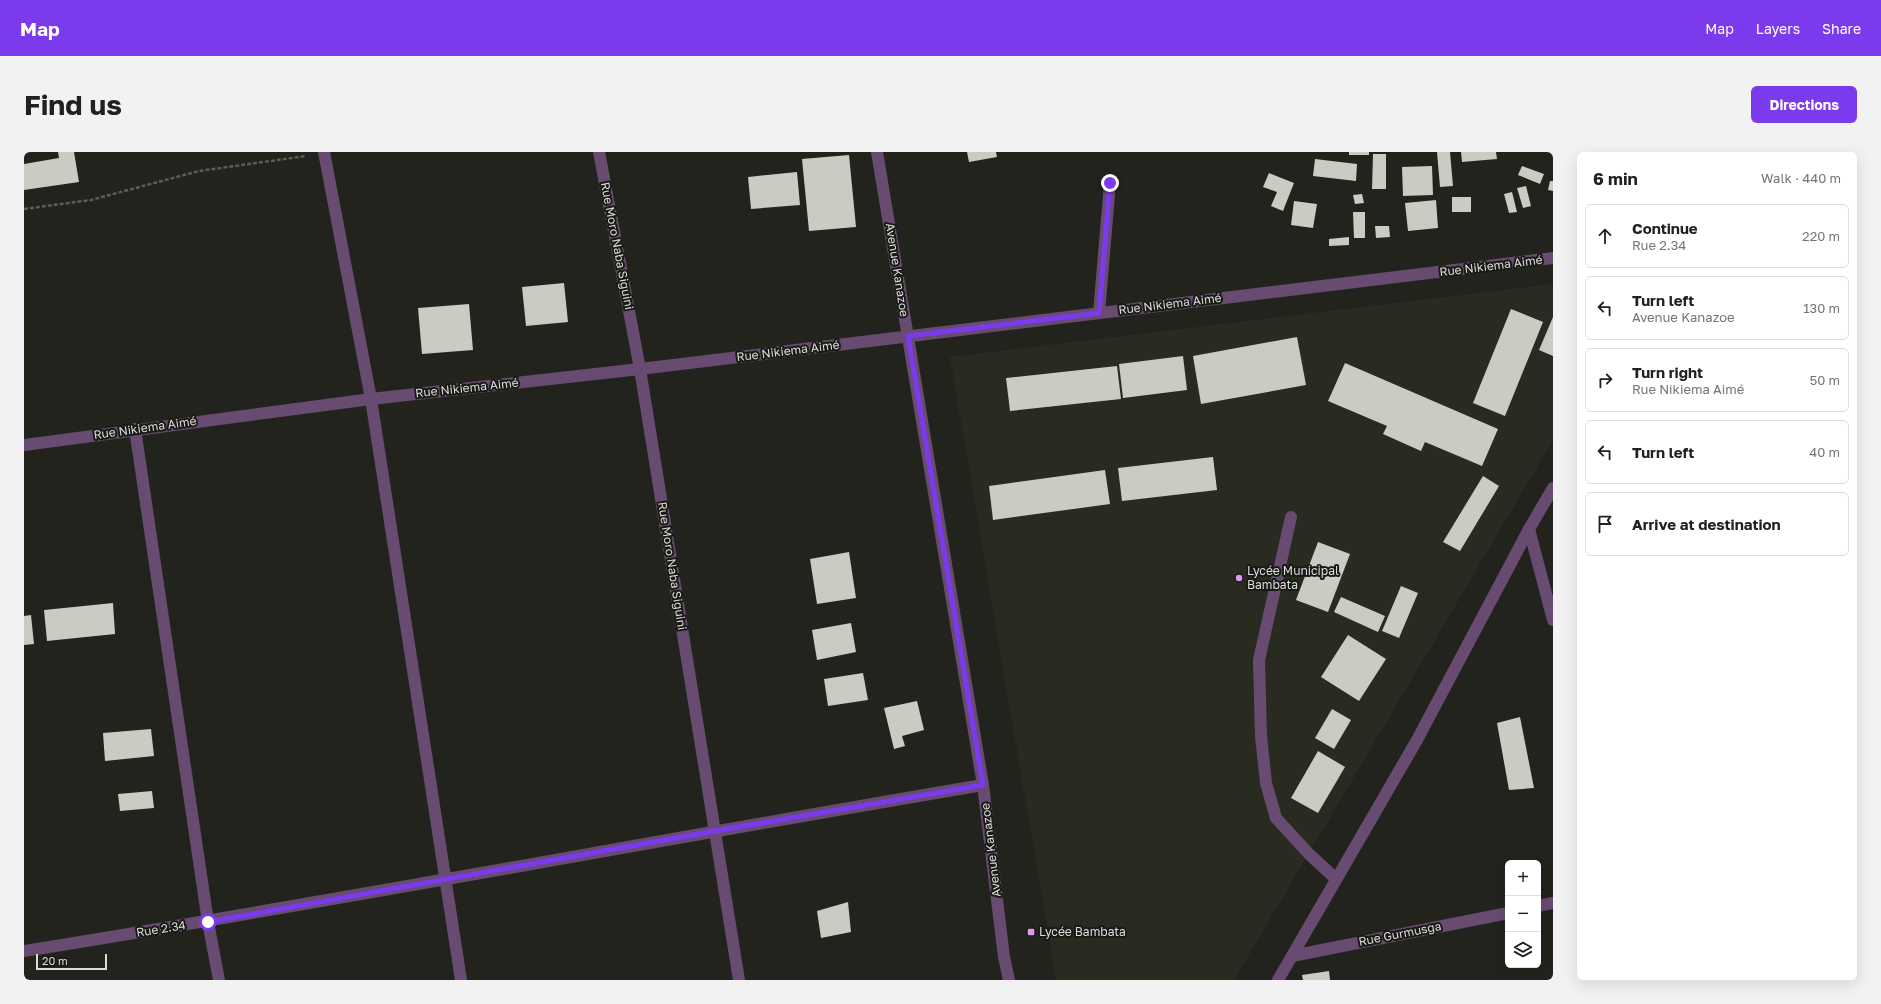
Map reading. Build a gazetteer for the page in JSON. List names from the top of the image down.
{
  "streets": {
    "street": [
      "Rue Moro Naba Siguini",
      "Rue Nikiema Aimé",
      "Avenue Kanazoe",
      "Rue 2.34",
      "Rue Gurmusga"
    ]
  },
  "crossings": [
    ["Rue Moro Naba Siguini", "Rue Nikiema Aimé"],
    ["Rue Moro Naba Siguini", "Rue 2.34"],
    ["Rue Nikiema Aimé", "Avenue Kanazoe"],
    ["Avenue Kanazoe", "Rue 2.34"]
  ],
  "places": {
    "other": ["Lycée Municipal Bambata"],
    "transit": ["Lycée Bambata"]
  },
  "scale_bar": "20 m",
  "page": {
    "header": "Map",
    "nav": ["Map", "Layers", "Share"],
    "buttons": "Directions",
    "title": "Find us",
    "heading": ["6 min", "Walk · 440 m"],
    "list": [
      ["Continue", "Rue 2.34", "220 m"],
      ["Turn left", "Avenue Kanazoe", "130 m"],
      ["Turn right", "Rue Nikiema Aimé", "50 m"],
      ["Turn left", "40 m"],
      "Arrive at destination"
    ],
    "map_buttons": ["+", "−"],
    "scale": "20 m"
  }
}
